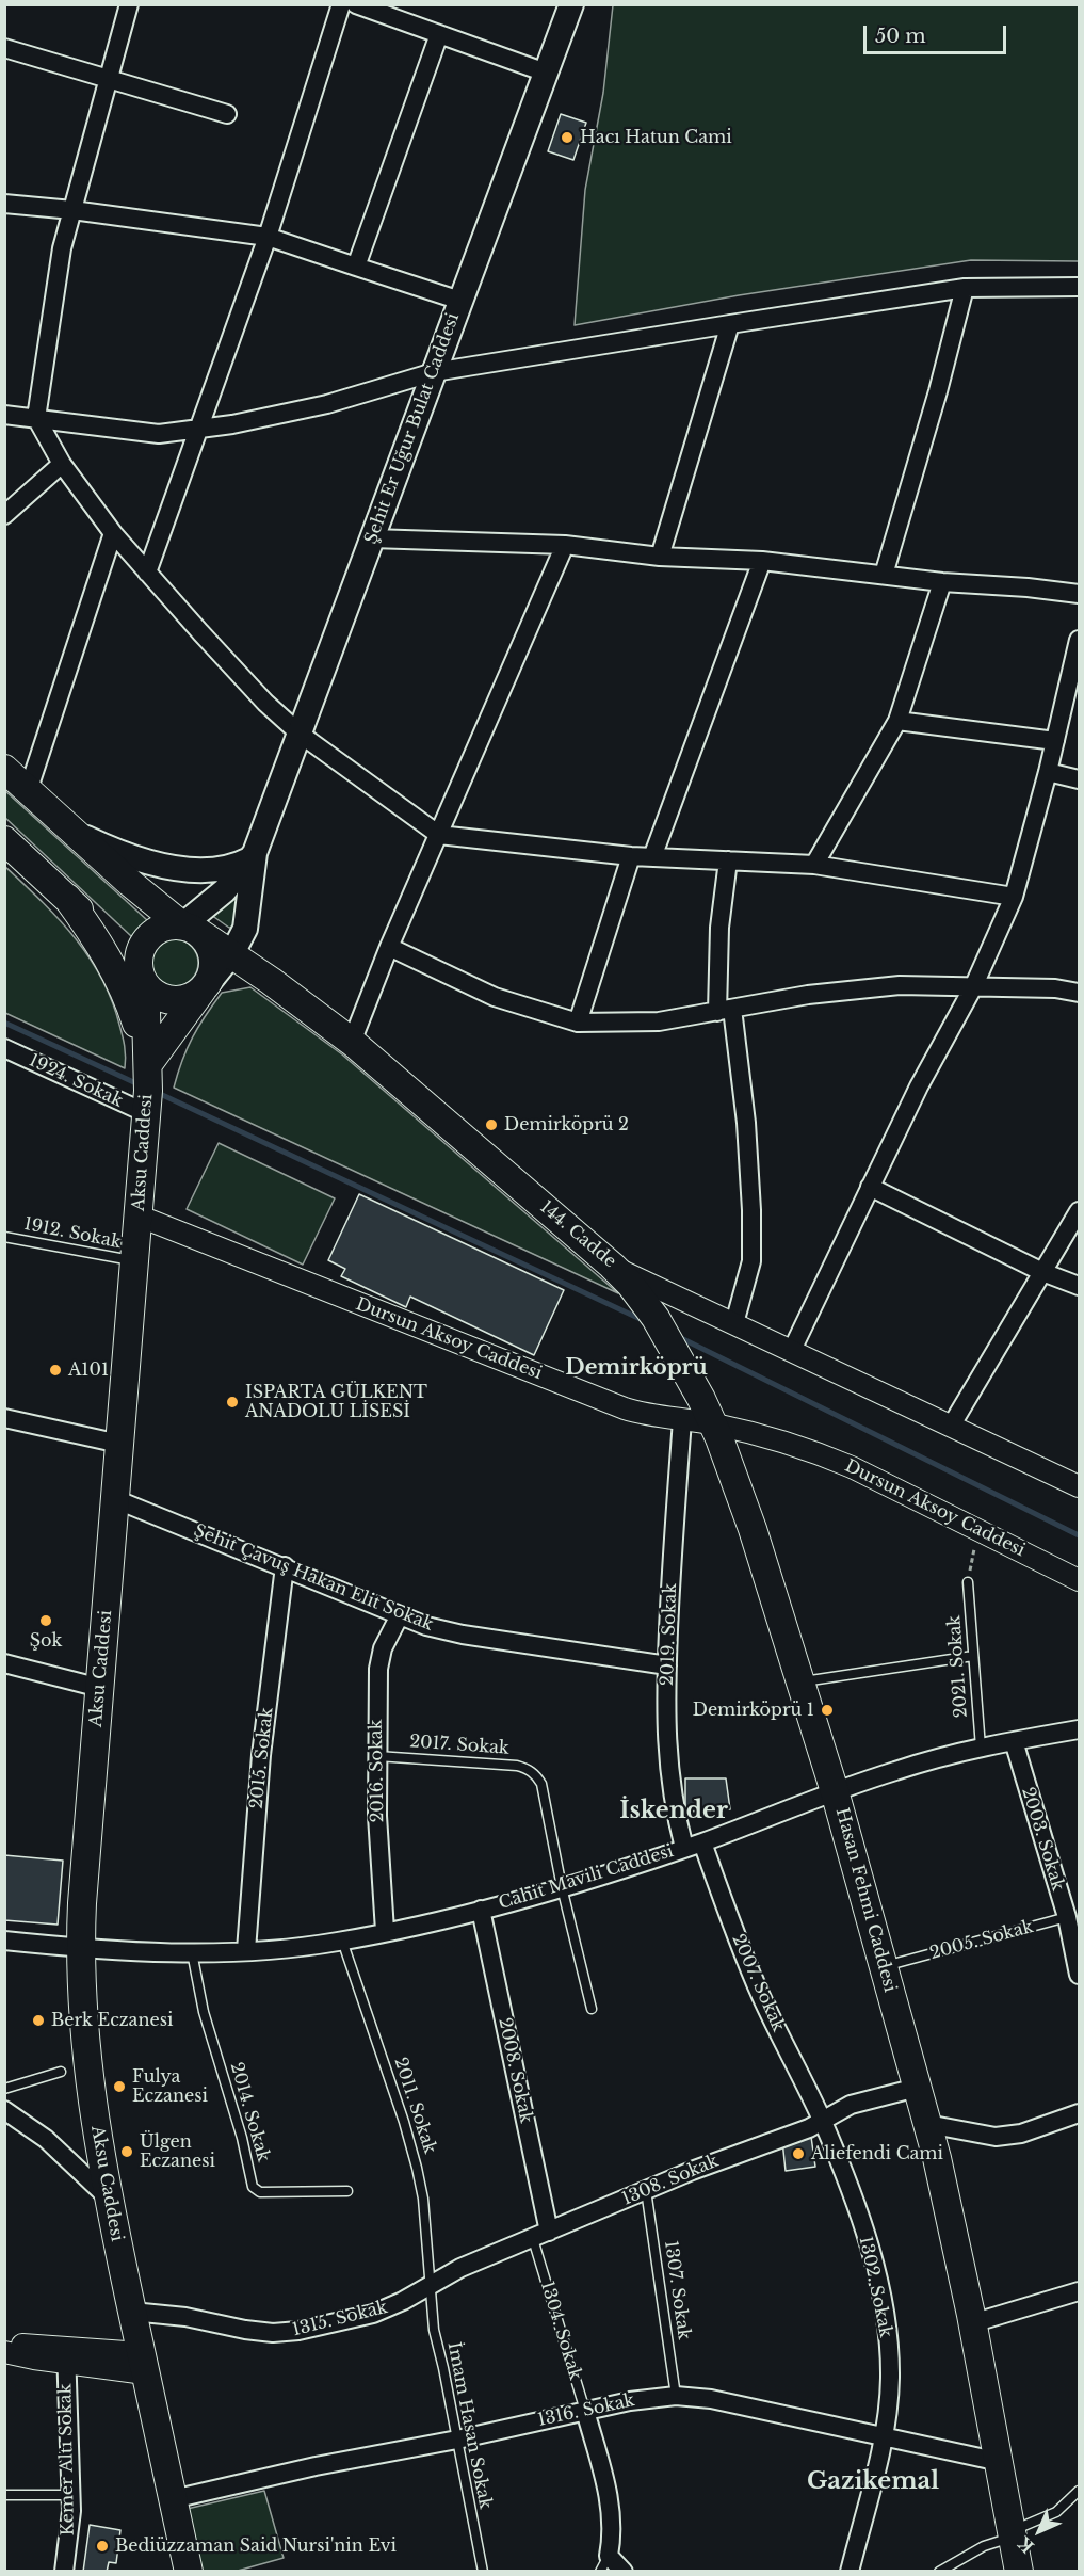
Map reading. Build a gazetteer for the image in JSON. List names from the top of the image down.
{
  "streets": {
    "main road": [
      "Şehit Er Uğur Bulat Caddesi",
      "Aksu Caddesi",
      "144. Cadde",
      "Hasan Fehmi Caddesi"
    ],
    "street": [
      "1924. Sokak",
      "Dursun Aksoy Caddesi",
      "Şehit Çavuş Hakan Elit Sokak",
      "2019. Sokak",
      "2015. Sokak",
      "2016. Sokak",
      "2003. Sokak",
      "Cahit Mavili Caddesi",
      "2007. Sokak",
      "2008. Sokak",
      "1308. Sokak",
      "1302. Sokak",
      "1315. Sokak",
      "1304. Sokak",
      "1316. Sokak",
      "Kemer Altı Sokak"
    ],
    "lane": [
      "1912. Sokak",
      "2021. Sokak",
      "2017. Sokak",
      "2005. Sokak",
      "2011. Sokak",
      "2014. Sokak",
      "1307. Sokak",
      "İmam Hasan Sokak"
    ]
  },
  "crossings": [
    ["Şehit Er Uğur Bulat Caddesi", "Aksu Caddesi"],
    ["Şehit Er Uğur Bulat Caddesi", "144. Cadde"],
    ["1924. Sokak", "Aksu Caddesi"],
    ["Aksu Caddesi", "1912. Sokak"],
    ["Aksu Caddesi", "144. Cadde"],
    ["Aksu Caddesi", "Dursun Aksoy Caddesi"],
    ["Aksu Caddesi", "Şehit Çavuş Hakan Elit Sokak"],
    ["Aksu Caddesi", "Cahit Mavili Caddesi"],
    ["Aksu Caddesi", "1315. Sokak"],
    ["Aksu Caddesi", "1316. Sokak"],
    ["144. Cadde", "Hasan Fehmi Caddesi"],
    ["Dursun Aksoy Caddesi", "2019. Sokak"],
    ["Dursun Aksoy Caddesi", "Hasan Fehmi Caddesi"],
    ["Şehit Çavuş Hakan Elit Sokak", "2019. Sokak"],
    ["Şehit Çavuş Hakan Elit Sokak", "2015. Sokak"],
    ["Şehit Çavuş Hakan Elit Sokak", "2016. Sokak"],
    ["2019. Sokak", "Cahit Mavili Caddesi"],
    ["2021. Sokak", "Cahit Mavili Caddesi"],
    ["2017. Sokak", "2016. Sokak"],
    ["2017. Sokak", "Cahit Mavili Caddesi"],
    ["2015. Sokak", "Cahit Mavili Caddesi"],
    ["2016. Sokak", "Cahit Mavili Caddesi"],
    ["2003. Sokak", "Cahit Mavili Caddesi"],
    ["2003. Sokak", "2005. Sokak"],
    ["Cahit Mavili Caddesi", "Hasan Fehmi Caddesi"],
    ["Cahit Mavili Caddesi", "2007. Sokak"],
    ["Cahit Mavili Caddesi", "2008. Sokak"],
    ["Cahit Mavili Caddesi", "2011. Sokak"],
    ["Cahit Mavili Caddesi", "2014. Sokak"],
    ["Hasan Fehmi Caddesi", "2005. Sokak"],
    ["Hasan Fehmi Caddesi", "1308. Sokak"],
    ["Hasan Fehmi Caddesi", "1316. Sokak"],
    ["2007. Sokak", "1308. Sokak"],
    ["2007. Sokak", "1302. Sokak"],
    ["2008. Sokak", "1308. Sokak"],
    ["2008. Sokak", "1304. Sokak"],
    ["2011. Sokak", "1308. Sokak"],
    ["2011. Sokak", "1315. Sokak"],
    ["2011. Sokak", "İmam Hasan Sokak"],
    ["1308. Sokak", "1302. Sokak"],
    ["1308. Sokak", "1307. Sokak"],
    ["1308. Sokak", "1315. Sokak"],
    ["1308. Sokak", "1304. Sokak"],
    ["1308. Sokak", "İmam Hasan Sokak"],
    ["1302. Sokak", "1316. Sokak"],
    ["1307. Sokak", "1316. Sokak"],
    ["1315. Sokak", "İmam Hasan Sokak"],
    ["1304. Sokak", "1316. Sokak"],
    ["1316. Sokak", "İmam Hasan Sokak"]
  ],
  "districts": ["Demirköprü", "İskender", "Gazikemal"],
  "places": [
    "Hacı Hatun Cami",
    "Demirköprü 2",
    "A101",
    "ISPARTA GÜLKENT ANADOLU LİSESİ",
    "Şok",
    "Demirköprü 1",
    "Berk Eczanesi",
    "Fulya Eczanesi",
    "Ülgen Eczanesi",
    "Aliefendi Cami",
    "Bediüzzaman Said Nursi'nin Evi"
  ],
  "scale_bar": "50 m",
  "north": "bottom left"
}
